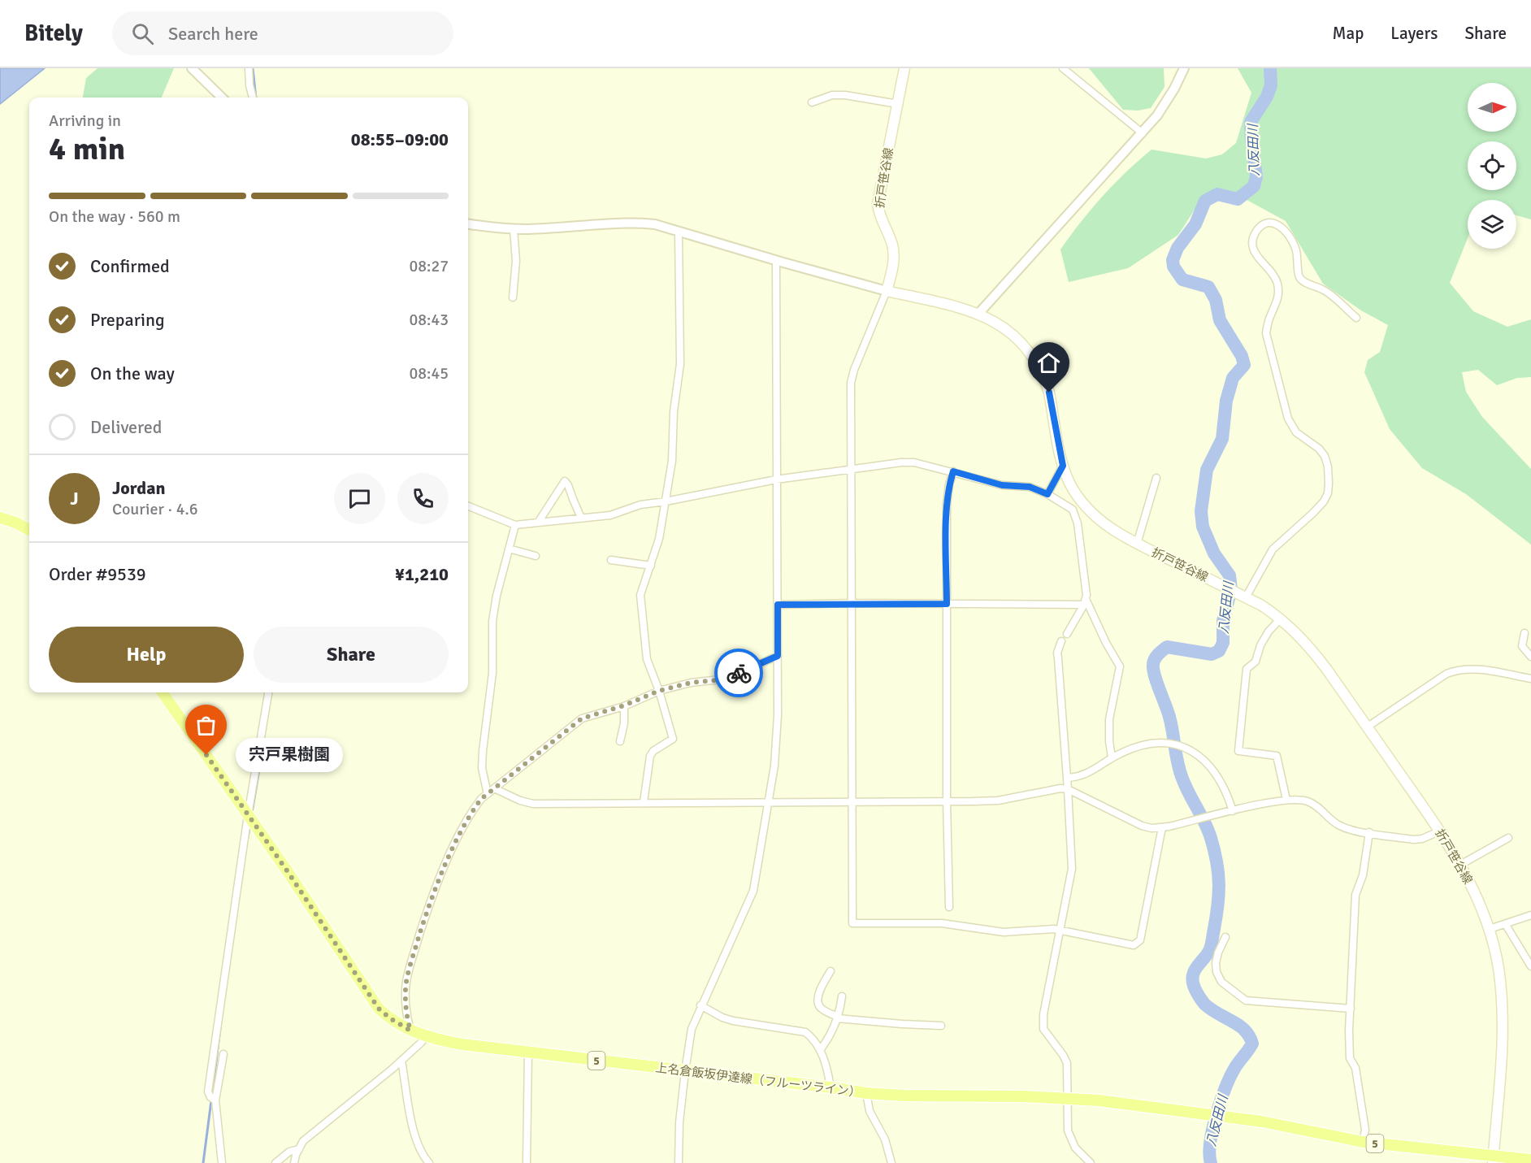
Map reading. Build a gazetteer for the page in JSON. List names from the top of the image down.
{
  "streets": {
    "main road": ["折戸笹谷線", "5", "上名倉飯坂伊達線（フルーツライン）"]
  },
  "crossings": [
    ["折戸笹谷線", "上名倉飯坂伊達線（フルーツライン）"]
  ],
  "water": ["八反田川"],
  "places": ["宍戸果樹園"],
  "north": "right",
  "page": {
    "header": "Bitely",
    "search": "Search here",
    "nav": ["Map", "Layers", "Share"],
    "heading": ["4 min", "Arriving in", "08:55–09:00"],
    "panel": [
      "Jordan",
      "Courier · 4.6",
      "Order #9539",
      "¥1,210"
    ],
    "bar": "On the way · 560 m",
    "list": [
      ["Confirmed", "08:27"],
      ["Preparing", "08:43"],
      ["On the way", "08:45"],
      "Delivered"
    ],
    "round": "J",
    "buttons": ["Help", "Share"],
    "bubble": "宍戸果樹園"
  }
}
